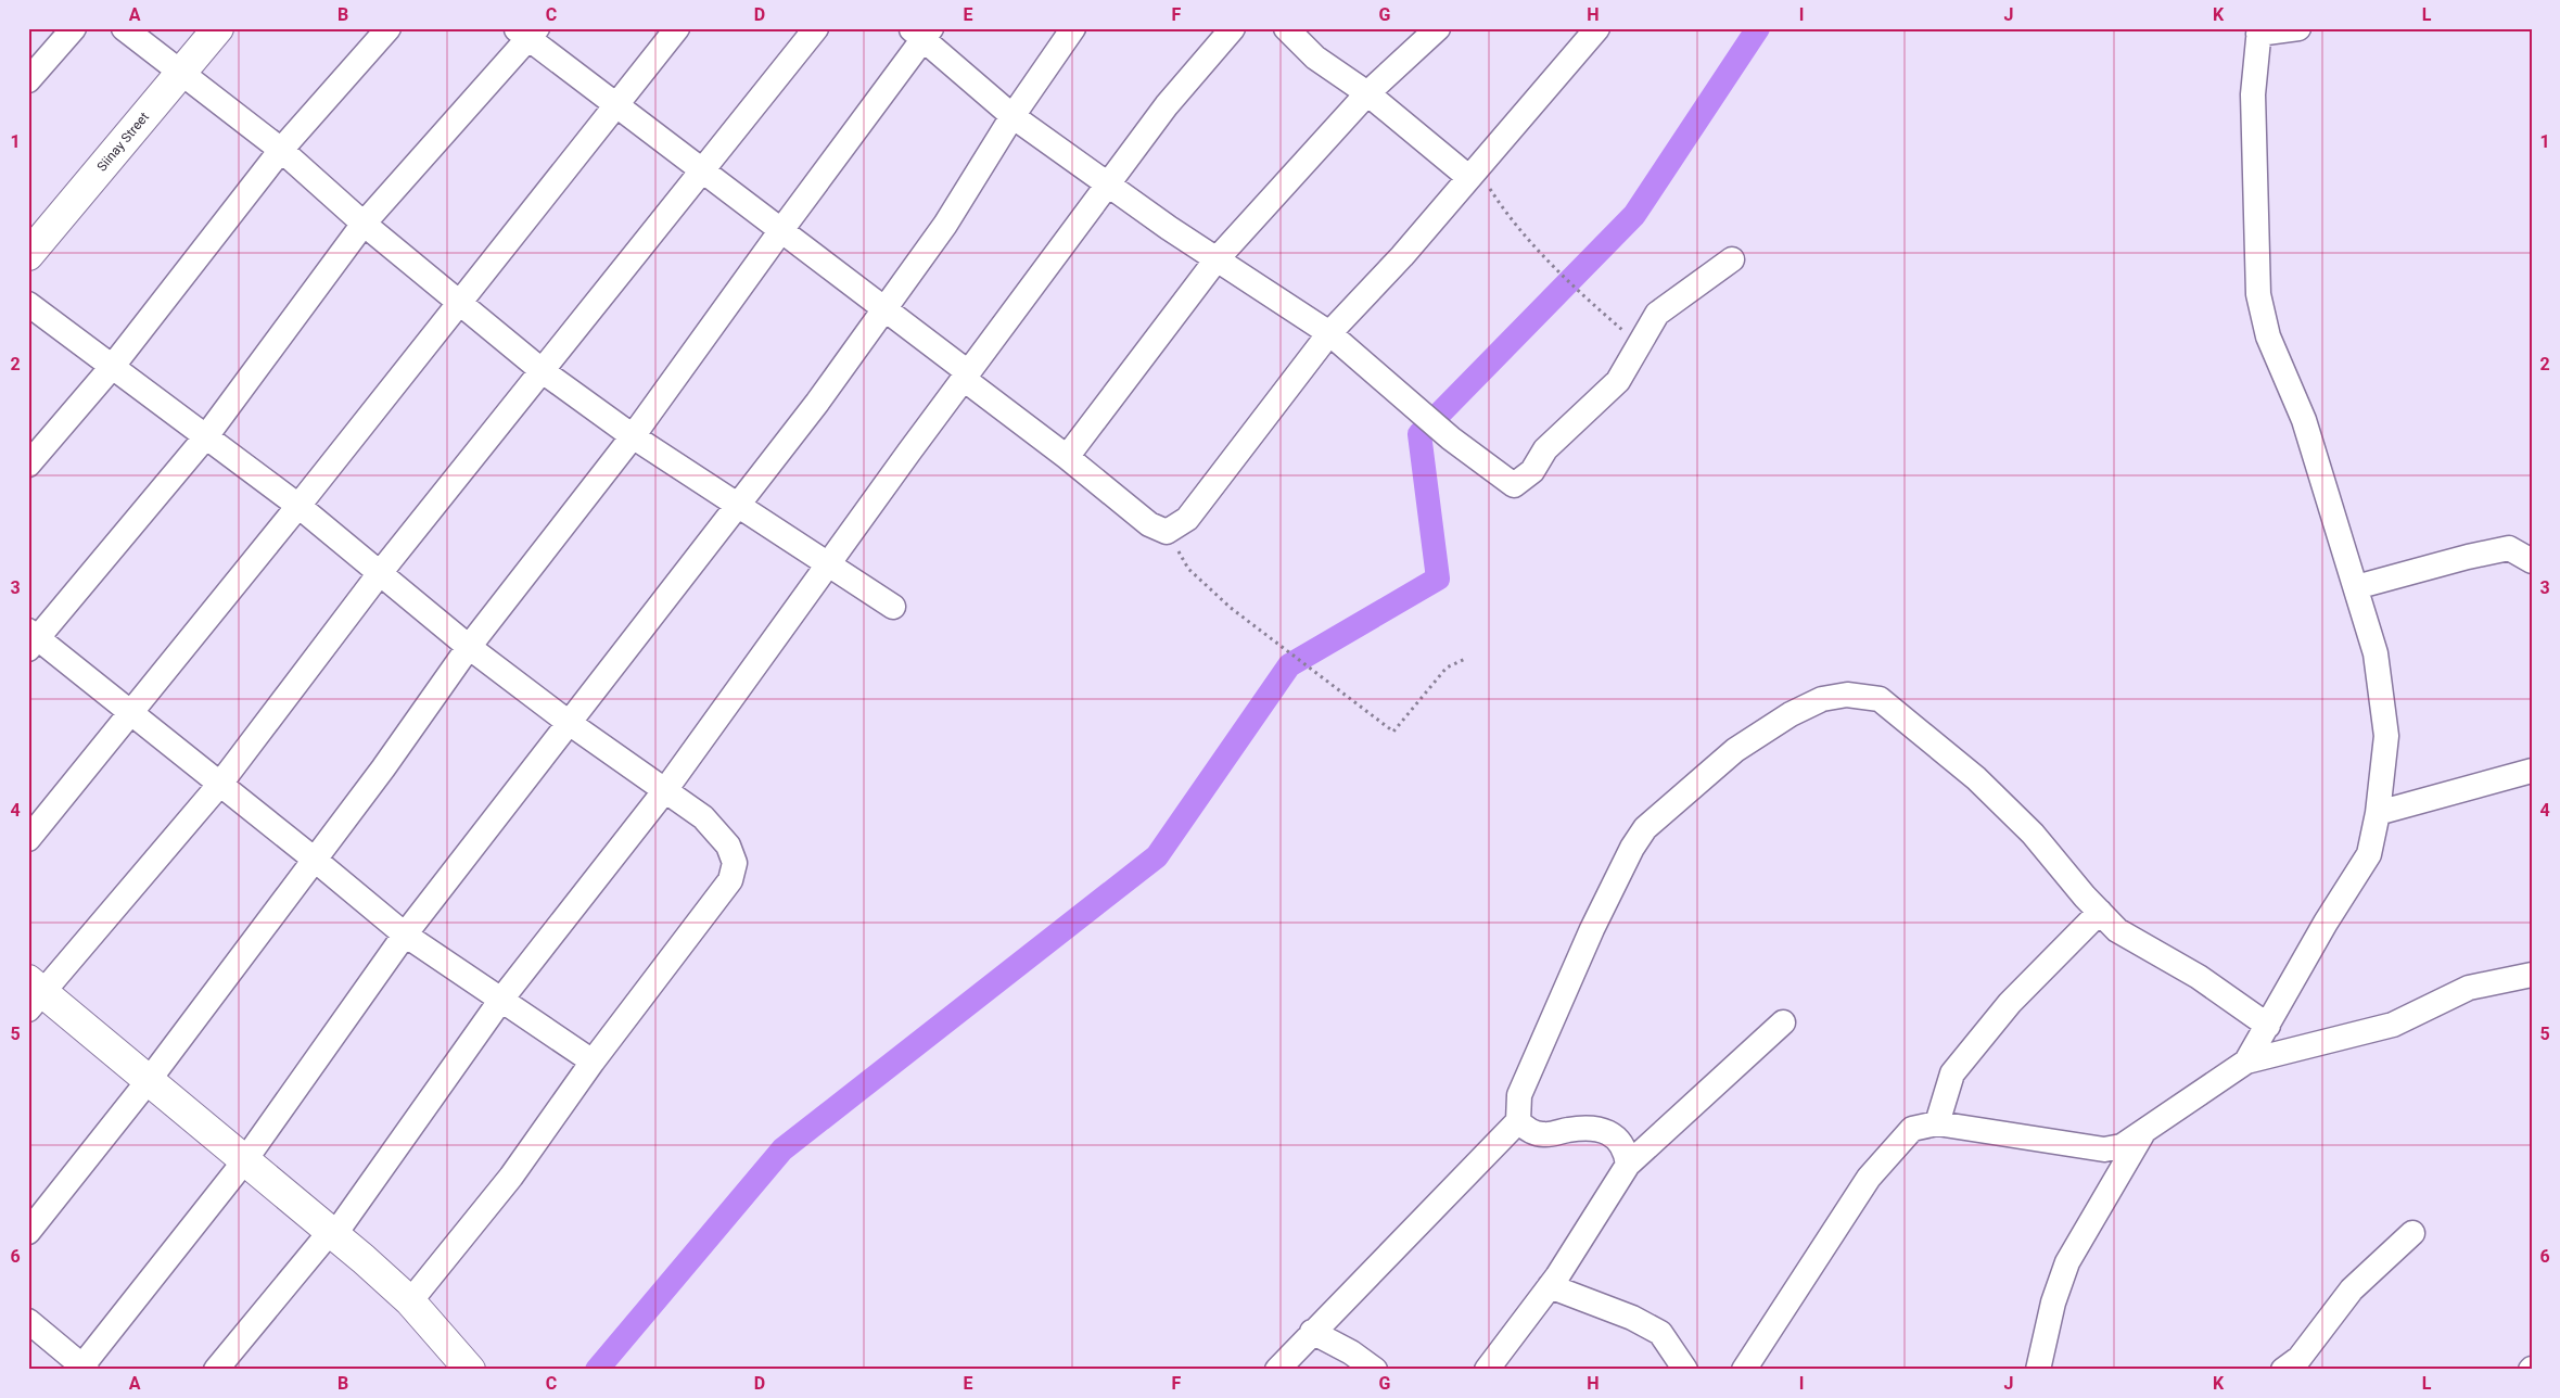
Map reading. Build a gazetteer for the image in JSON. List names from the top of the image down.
{
  "streets": {
    "street": ["Siinay Street"]
  },
  "grid": {
    "columns": [
      "A",
      "B",
      "C",
      "D",
      "E",
      "F",
      "G",
      "H",
      "I",
      "J",
      "K",
      "L"
    ],
    "rows": [
      "1",
      "2",
      "3",
      "4",
      "5",
      "6"
    ]
  }
}
